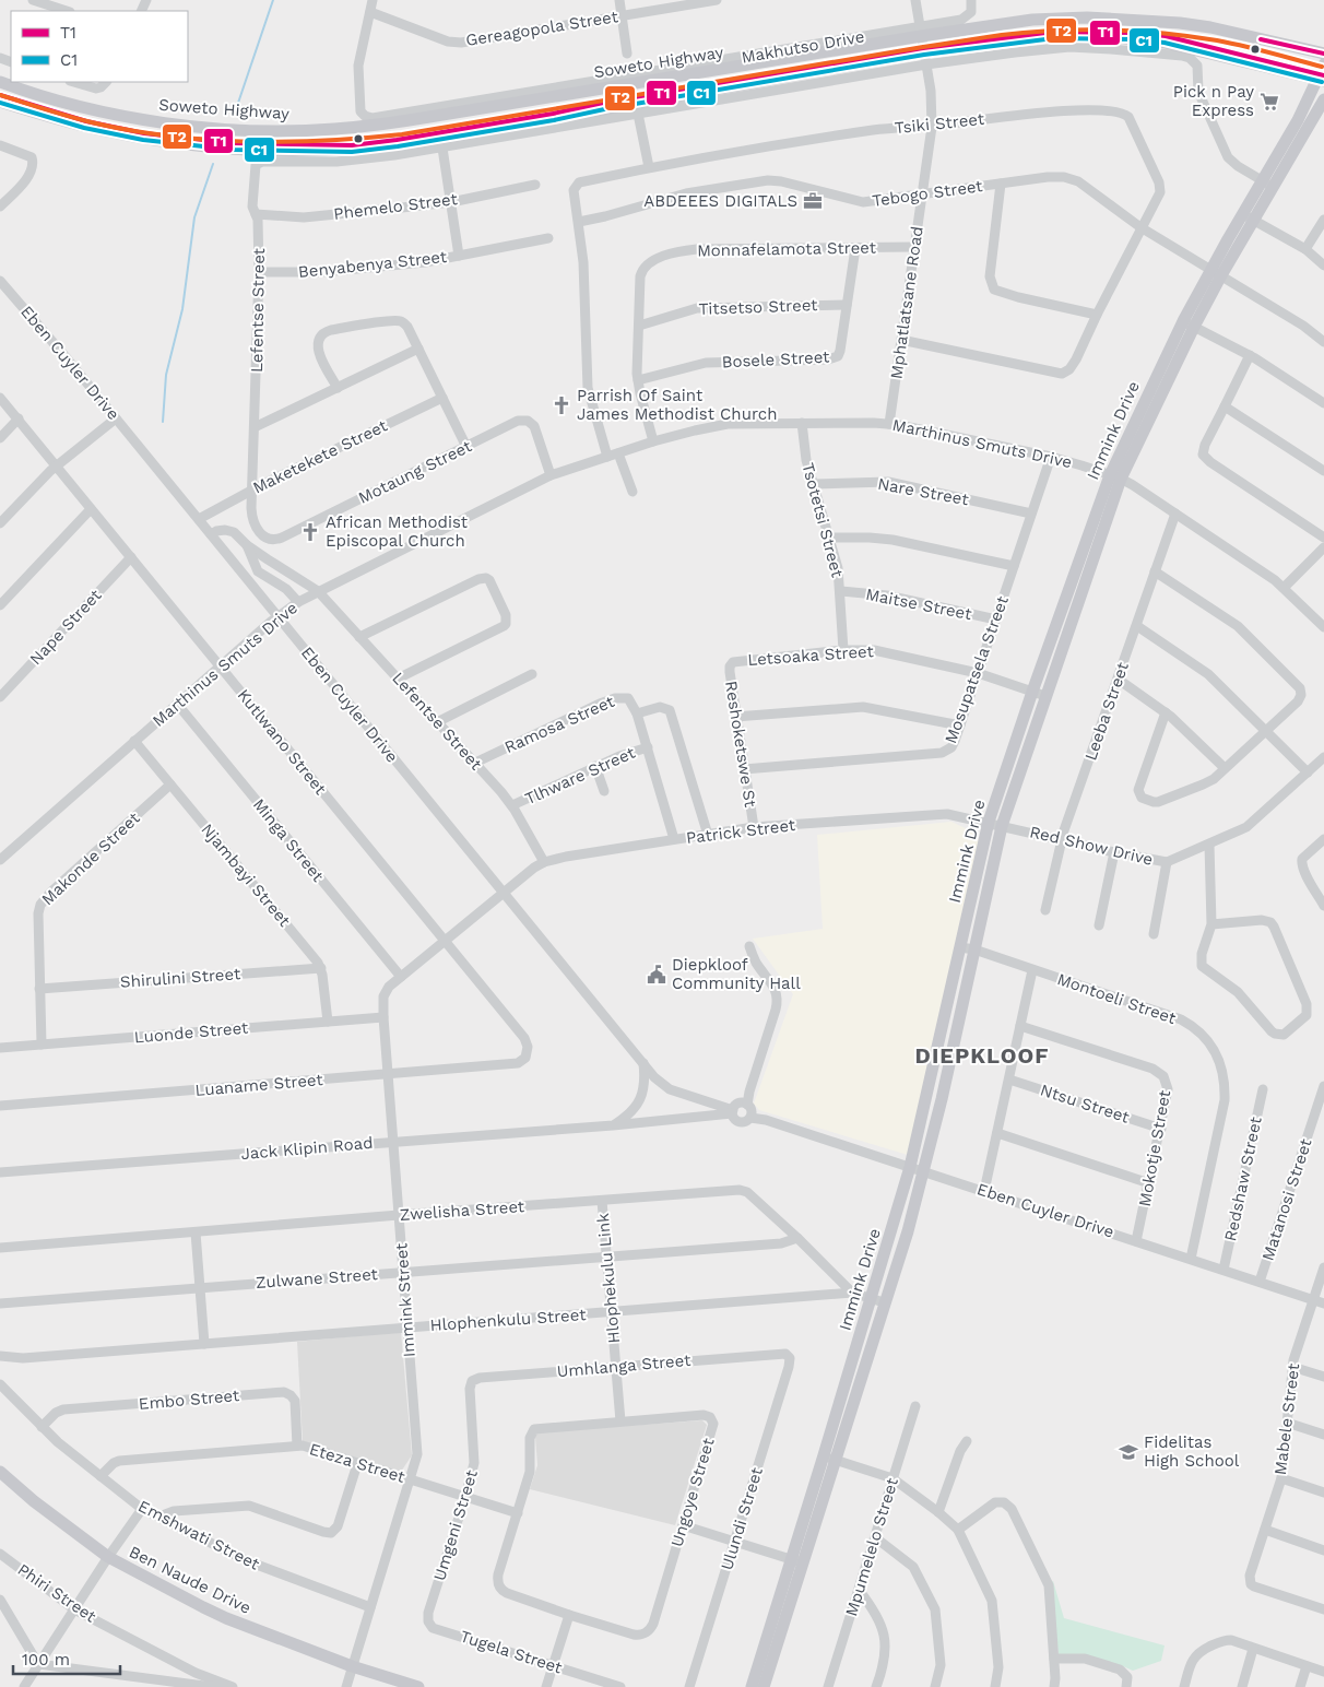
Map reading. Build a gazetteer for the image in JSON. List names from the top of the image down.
{
  "streets": {
    "main road": ["Soweto Highway", "Immink Drive", "Ben Naude Drive"],
    "street": [
      "Gereagopola Street",
      "Makhutso Drive",
      "Tsiki Street",
      "Tebogo Street",
      "Phemelo Street",
      "Monnafelamota Street",
      "Benyabenya Street",
      "Mphatlatsane Road",
      "Titsetso Street",
      "Lefentse Street",
      "Bosele Street",
      "Eben Cuyler Drive",
      "Marthinus Smuts Drive",
      "Maketekete Street",
      "Motaung Street",
      "Nare Street",
      "Tsotetsi Street",
      "Maitse Street",
      "Nape Street",
      "Letsoaka Street",
      "Mosupatsela Street",
      "Leeba Street",
      "Ramosa Street",
      "Kutlwano Street",
      "Reshoketswe St",
      "Tlhware Street",
      "Patrick Street",
      "Minga Street",
      "Red Show Drive",
      "Makonde Street",
      "Njambayi Street",
      "Shirulini Street",
      "Montoeli Street",
      "Luonde Street",
      "Luaname Street",
      "Ntsu Street",
      "Jack Klipin Road",
      "Mokotje Street",
      "Redshaw Street",
      "Matanosi Street",
      "Zwelisha Street",
      "Zulwane Street",
      "Hlophekulu Link",
      "Immink Street",
      "Hlophenkulu Street",
      "Umhlanga Street",
      "Embo Street",
      "Mabele Street",
      "Eteza Street",
      "Ungoye Street",
      "Ulundi Street",
      "Umgeni Street",
      "Emshwati Street",
      "Mpumelelo Street",
      "Phiri Street",
      "Tugela Street"
    ]
  },
  "crossings": [
    ["Gereagopola Street", "Makhutso Drive"],
    ["Makhutso Drive", "Soweto Highway"],
    ["Makhutso Drive", "Mphatlatsane Road"],
    ["Soweto Highway", "Mphatlatsane Road"],
    ["Tsiki Street", "Tebogo Street"],
    ["Tsiki Street", "Mphatlatsane Road"],
    ["Tsiki Street", "Marthinus Smuts Drive"],
    ["Tebogo Street", "Mphatlatsane Road"],
    ["Tebogo Street", "Immink Drive"],
    ["Phemelo Street", "Lefentse Street"],
    ["Monnafelamota Street", "Mphatlatsane Road"],
    ["Monnafelamota Street", "Titsetso Street"],
    ["Monnafelamota Street", "Bosele Street"],
    ["Monnafelamota Street", "Marthinus Smuts Drive"],
    ["Benyabenya Street", "Lefentse Street"],
    ["Mphatlatsane Road", "Marthinus Smuts Drive"],
    ["Titsetso Street", "Bosele Street"],
    ["Lefentse Street", "Eben Cuyler Drive"],
    ["Lefentse Street", "Marthinus Smuts Drive"],
    ["Lefentse Street", "Maketekete Street"],
    ["Lefentse Street", "Motaung Street"],
    ["Lefentse Street", "Ramosa Street"],
    ["Lefentse Street", "Tlhware Street"],
    ["Lefentse Street", "Patrick Street"],
    ["Eben Cuyler Drive", "Immink Drive"],
    ["Eben Cuyler Drive", "Marthinus Smuts Drive"],
    ["Eben Cuyler Drive", "Maketekete Street"],
    ["Eben Cuyler Drive", "Patrick Street"],
    ["Eben Cuyler Drive", "Montoeli Street"],
    ["Eben Cuyler Drive", "Mokotje Street"],
    ["Eben Cuyler Drive", "Redshaw Street"],
    ["Eben Cuyler Drive", "Matanosi Street"],
    ["Eben Cuyler Drive", "Immink Street"],
    ["Eben Cuyler Drive", "Mabele Street"],
    ["Immink Drive", "Marthinus Smuts Drive"],
    ["Immink Drive", "Letsoaka Street"],
    ["Immink Drive", "Patrick Street"],
    ["Immink Drive", "Red Show Drive"],
    ["Immink Drive", "Montoeli Street"],
    ["Immink Drive", "Zwelisha Street"],
    ["Marthinus Smuts Drive", "Motaung Street"],
    ["Marthinus Smuts Drive", "Tsotetsi Street"],
    ["Marthinus Smuts Drive", "Mosupatsela Street"],
    ["Marthinus Smuts Drive", "Leeba Street"],
    ["Marthinus Smuts Drive", "Kutlwano Street"],
    ["Marthinus Smuts Drive", "Minga Street"],
    ["Marthinus Smuts Drive", "Njambayi Street"],
    ["Maketekete Street", "Motaung Street"],
    ["Nare Street", "Tsotetsi Street"],
    ["Nare Street", "Mosupatsela Street"],
    ["Tsotetsi Street", "Maitse Street"],
    ["Tsotetsi Street", "Letsoaka Street"],
    ["Maitse Street", "Mosupatsela Street"],
    ["Nape Street", "Kutlwano Street"],
    ["Letsoaka Street", "Mosupatsela Street"],
    ["Letsoaka Street", "Reshoketswe St"],
    ["Mosupatsela Street", "Reshoketswe St"],
    ["Leeba Street", "Red Show Drive"],
    ["Kutlwano Street", "Luaname Street"],
    ["Kutlwano Street", "Immink Street"],
    ["Reshoketswe St", "Patrick Street"],
    ["Patrick Street", "Red Show Drive"],
    ["Patrick Street", "Immink Street"],
    ["Minga Street", "Immink Street"],
    ["Makonde Street", "Njambayi Street"],
    ["Makonde Street", "Shirulini Street"],
    ["Makonde Street", "Luonde Street"],
    ["Njambayi Street", "Shirulini Street"],
    ["Luonde Street", "Immink Street"],
    ["Luaname Street", "Immink Street"],
    ["Ntsu Street", "Mokotje Street"],
    ["Jack Klipin Road", "Immink Street"],
    ["Zwelisha Street", "Zulwane Street"],
    ["Zwelisha Street", "Hlophekulu Link"],
    ["Zwelisha Street", "Immink Street"],
    ["Zwelisha Street", "Hlophenkulu Street"],
    ["Zulwane Street", "Hlophekulu Link"],
    ["Zulwane Street", "Immink Street"],
    ["Hlophekulu Link", "Hlophenkulu Street"],
    ["Hlophekulu Link", "Umhlanga Street"],
    ["Hlophekulu Link", "Ungoye Street"],
    ["Immink Street", "Hlophenkulu Street"],
    ["Immink Street", "Eteza Street"],
    ["Immink Street", "Emshwati Street"],
    ["Immink Street", "Ben Naude Drive"],
    ["Umhlanga Street", "Ulundi Street"],
    ["Umhlanga Street", "Umgeni Street"],
    ["Embo Street", "Eteza Street"],
    ["Embo Street", "Emshwati Street"],
    ["Eteza Street", "Ungoye Street"],
    ["Eteza Street", "Umgeni Street"],
    ["Eteza Street", "Emshwati Street"],
    ["Umgeni Street", "Tugela Street"]
  ],
  "districts": ["DIEPKLOOF"],
  "places": {
    "supermarket": ["Pick n Pay Express"],
    "office": ["ABDEEES DIGITALS"],
    "church": ["Parrish Of Saint James Methodist Church", "African Methodist Episcopal Church"],
    "public building": ["Diepkloof Community Hall"],
    "school or university": ["Fidelitas High School"]
  },
  "lines": ["transit line T2", "transit line T1", "transit line C1"],
  "legend": ["T1", "C1"],
  "scale_bar": "100 m"
}
